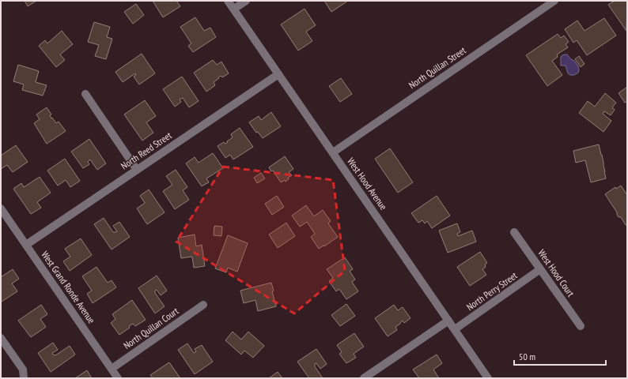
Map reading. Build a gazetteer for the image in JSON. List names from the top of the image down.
{
  "streets": {
    "street": [
      "North Quillan Street",
      "North Reed Street",
      "West Hood Avenue",
      "West Hood Court",
      "West Grand Ronde Avenue",
      "North Perry Street",
      "North Quillan Court"
    ]
  },
  "crossings": [
    ["North Quillan Street", "West Hood Avenue"],
    ["North Reed Street", "West Hood Avenue"],
    ["North Reed Street", "West Grand Ronde Avenue"],
    ["West Hood Avenue", "North Perry Street"],
    ["West Hood Court", "North Perry Street"],
    ["West Grand Ronde Avenue", "North Quillan Court"]
  ],
  "scale_bar": "50 m"
}
